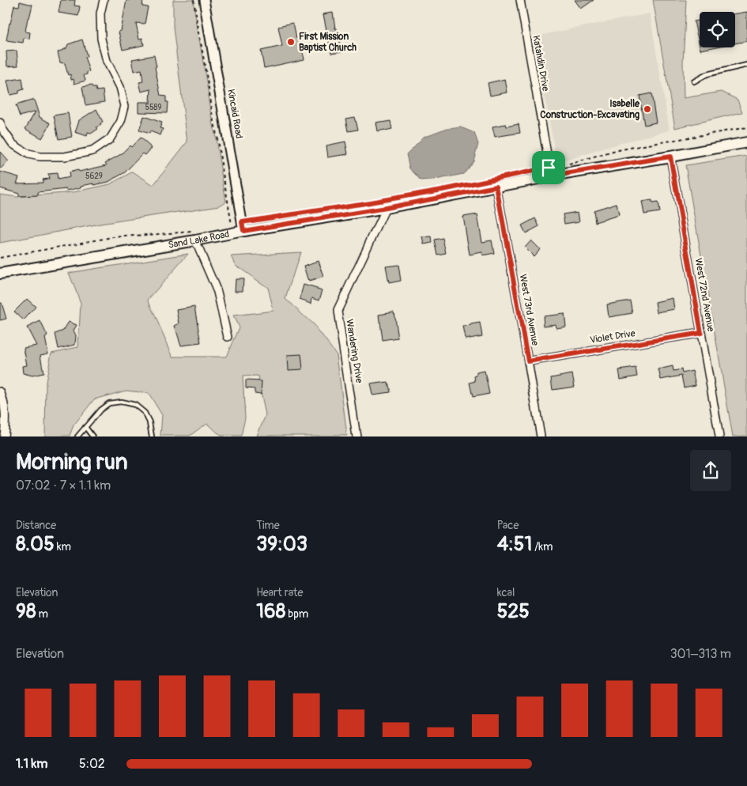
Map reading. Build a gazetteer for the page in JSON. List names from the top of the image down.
{
  "streets": {
    "main road": ["Sand Lake Road"],
    "street": [
      "Katahdin Drive",
      "Kincaid Road",
      "West 72nd Avenue",
      "West 73rd Avenue",
      "Violet Drive",
      "Wandering Drive"
    ]
  },
  "crossings": [
    ["Katahdin Drive", "Sand Lake Road"],
    ["Kincaid Road", "Sand Lake Road"],
    ["Sand Lake Road", "West 72nd Avenue"],
    ["Sand Lake Road", "West 73rd Avenue"],
    ["Sand Lake Road", "Wandering Drive"],
    ["West 72nd Avenue", "Violet Drive"],
    ["West 73rd Avenue", "Violet Drive"]
  ],
  "places": ["First Mission Baptist Church", "Isabelle Construction-Excavating"],
  "house_numbers": ["5589", "5629"],
  "page": {
    "heading": ["Morning run", "07:02 · 7 × 1.1 km"],
    "stats": [
      ["Distance", "8.05 km"],
      ["Time", "39:03"],
      ["Pace", "4:51 /km"],
      ["Elevation", "98 m"],
      ["Heart rate", "168 bpm"],
      ["kcal", "525"]
    ],
    "chart": ["Elevation", "301–313 m"],
    "list": [
      {
        "name": "1.1 km",
        "note": "5:02"
      }
    ]
  }
}
